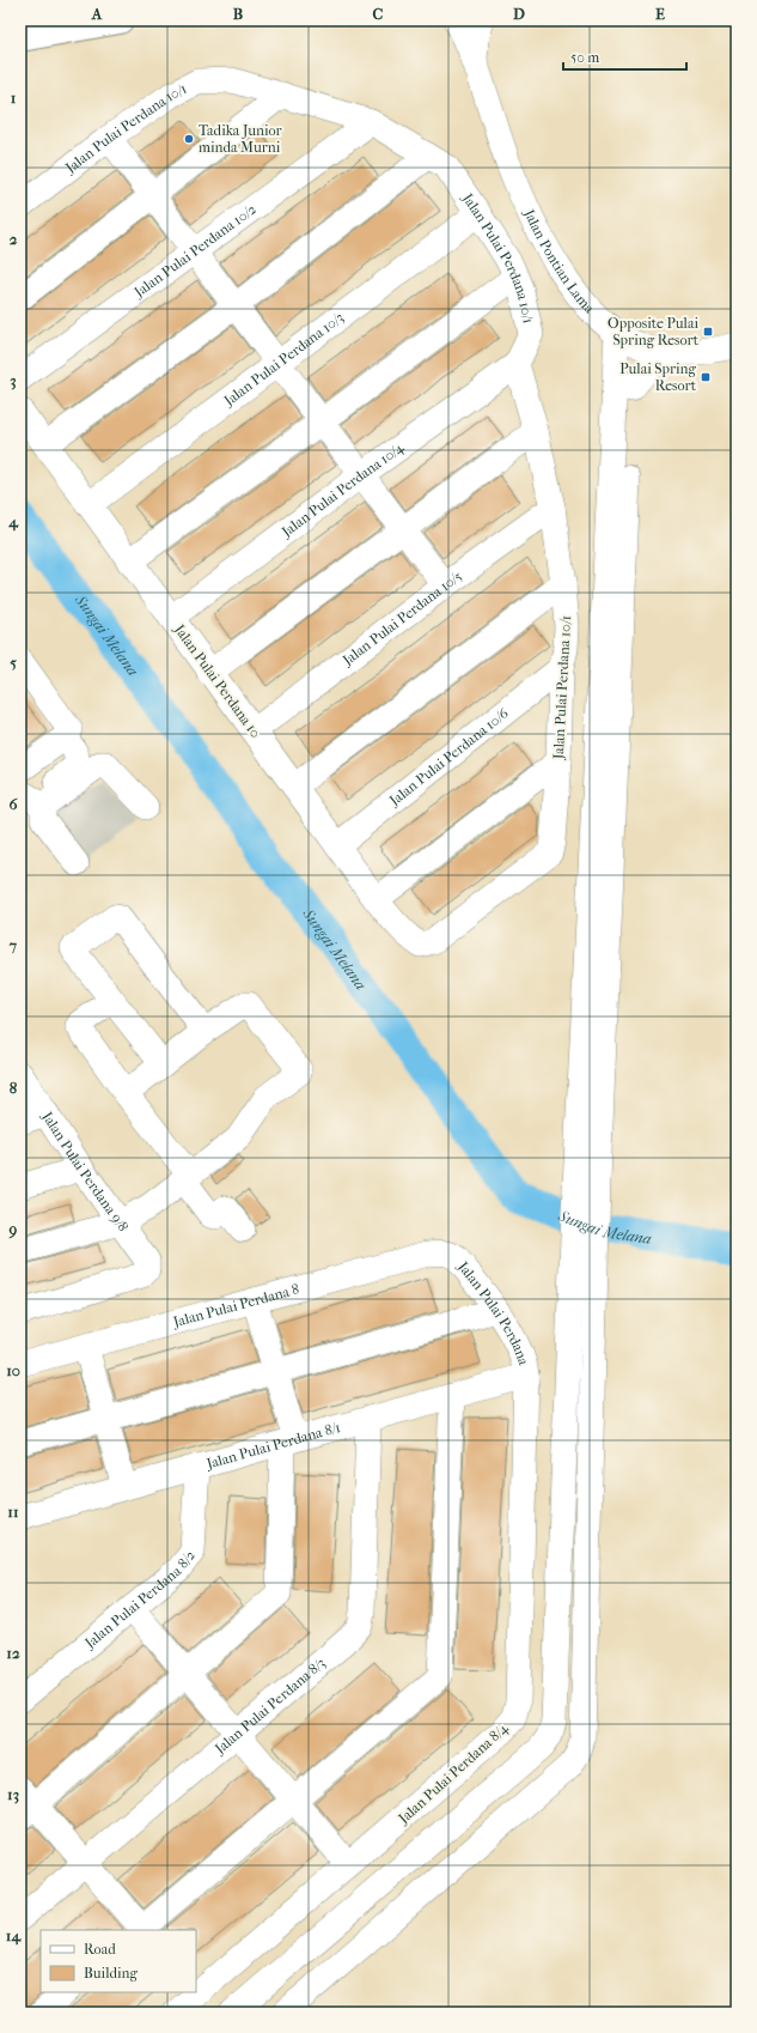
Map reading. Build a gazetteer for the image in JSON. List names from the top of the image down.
{
  "streets": {
    "street": [
      "Jalan Pulai Perdana 10/1",
      "Jalan Pulai Perdana 10/2",
      "Jalan Pontian Lama",
      "Jalan Pulai Perdana 10/3",
      "Jalan Pulai Perdana 10/4",
      "Jalan Pulai Perdana 10/5",
      "Jalan Pulai Perdana 10",
      "Jalan Pulai Perdana 10/6",
      "Jalan Pulai Perdana 9/8",
      "Jalan Pulai Perdana 8",
      "Jalan Pulai Perdana",
      "Jalan Pulai Perdana 8/1",
      "Jalan Pulai Perdana 8/2",
      "Jalan Pulai Perdana 8/3",
      "Jalan Pulai Perdana 8/4"
    ]
  },
  "crossings": [
    ["Jalan Pulai Perdana 10/1", "Jalan Pulai Perdana 10/2"],
    ["Jalan Pulai Perdana 10/1", "Jalan Pulai Perdana 10/3"],
    ["Jalan Pulai Perdana 10/1", "Jalan Pulai Perdana 10/4"],
    ["Jalan Pulai Perdana 10/1", "Jalan Pulai Perdana 10/5"],
    ["Jalan Pulai Perdana 10/1", "Jalan Pulai Perdana 10"],
    ["Jalan Pulai Perdana 10/1", "Jalan Pulai Perdana 10/6"],
    ["Jalan Pulai Perdana 10/3", "Jalan Pulai Perdana 10"],
    ["Jalan Pulai Perdana 10/4", "Jalan Pulai Perdana 10"],
    ["Jalan Pulai Perdana 10/5", "Jalan Pulai Perdana 10"],
    ["Jalan Pulai Perdana 10", "Jalan Pulai Perdana 10/6"],
    ["Jalan Pulai Perdana 8", "Jalan Pulai Perdana"],
    ["Jalan Pulai Perdana", "Jalan Pulai Perdana 8/1"],
    ["Jalan Pulai Perdana", "Jalan Pulai Perdana 8/4"],
    ["Jalan Pulai Perdana 8/1", "Jalan Pulai Perdana 8/2"],
    ["Jalan Pulai Perdana 8/1", "Jalan Pulai Perdana 8/3"],
    ["Jalan Pulai Perdana 8/1", "Jalan Pulai Perdana 8/4"]
  ],
  "water": ["Sungai Melana"],
  "places": {
    "other": ["Tadika Junior minda Murni"],
    "transit": ["Opposite Pulai Spring Resort", "Pulai Spring Resort"]
  },
  "legend": ["Road", "Building"],
  "scale_bar": "50 m",
  "grid": {
    "columns": [
      "A",
      "B",
      "C",
      "D",
      "E"
    ],
    "rows": [
      "1",
      "2",
      "3",
      "4",
      "5",
      "6",
      "7",
      "8",
      "9",
      "10",
      "11",
      "12",
      "13",
      "14"
    ]
  }
}
